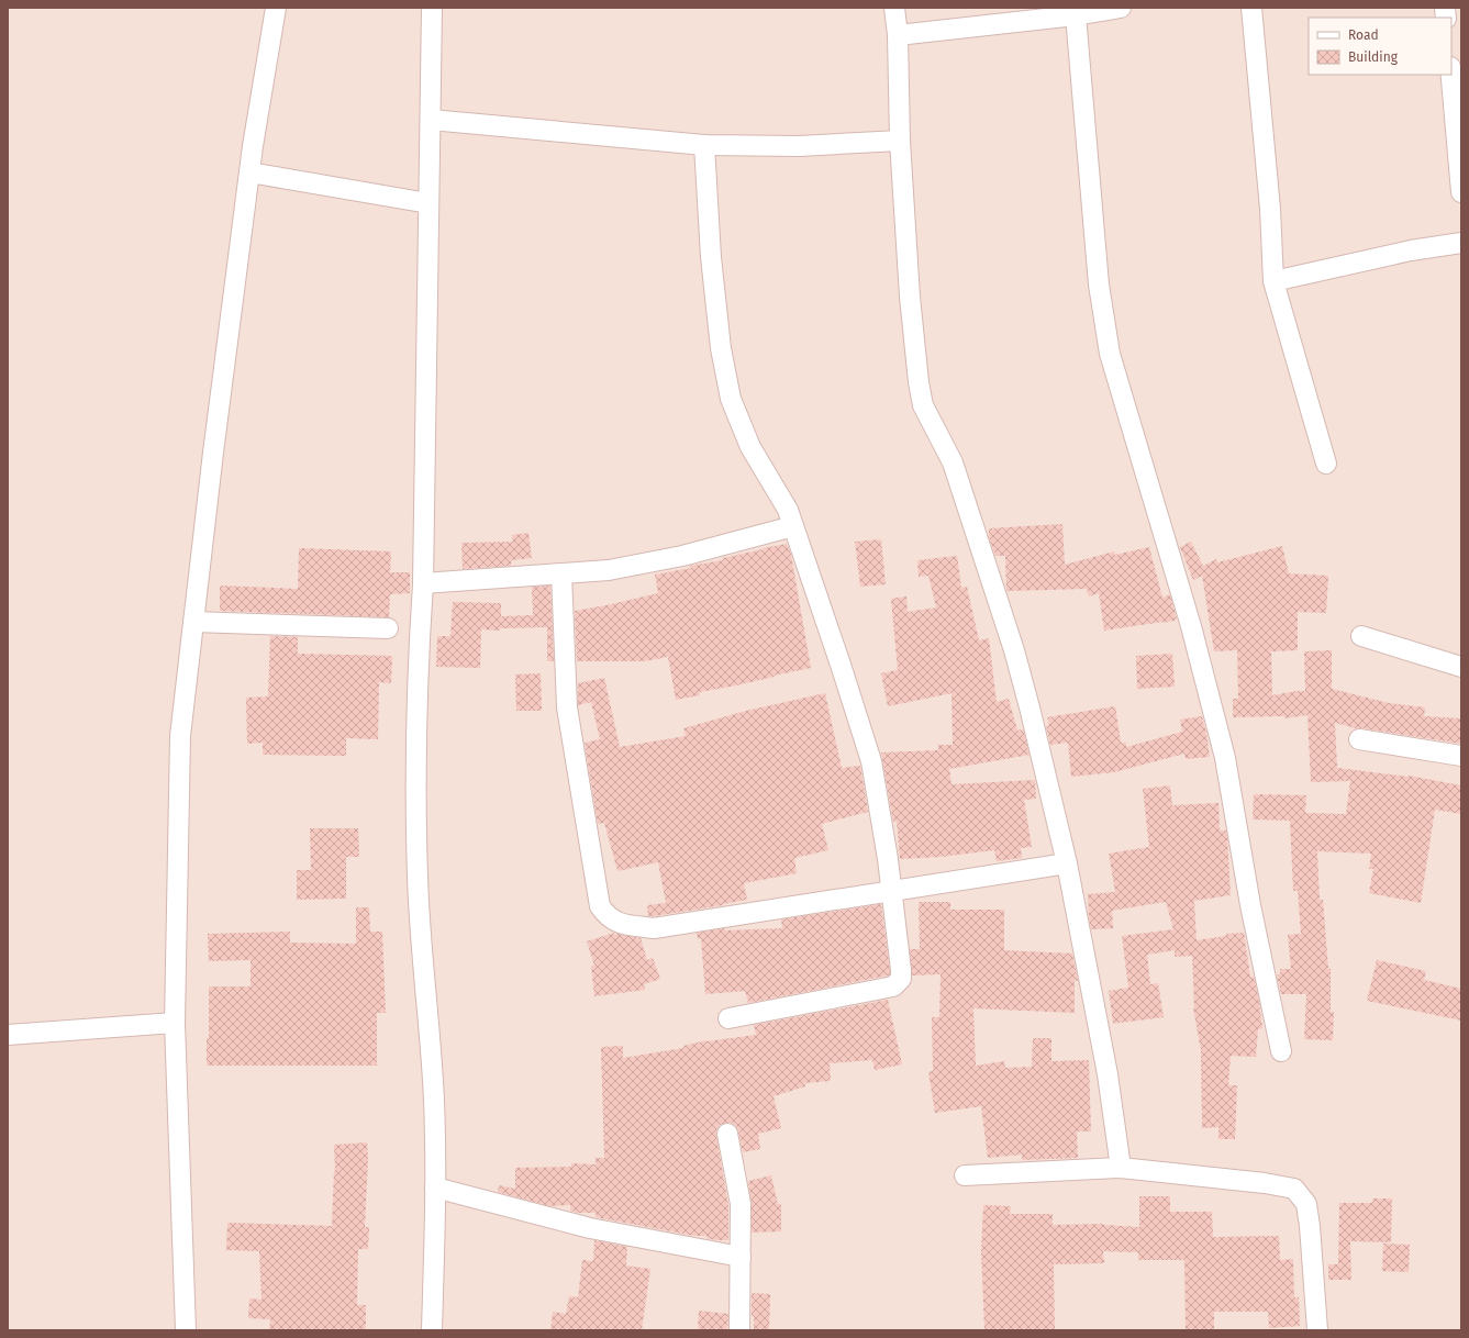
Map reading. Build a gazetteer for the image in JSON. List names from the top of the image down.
{
  "legend": ["Road", "Building"]
}
